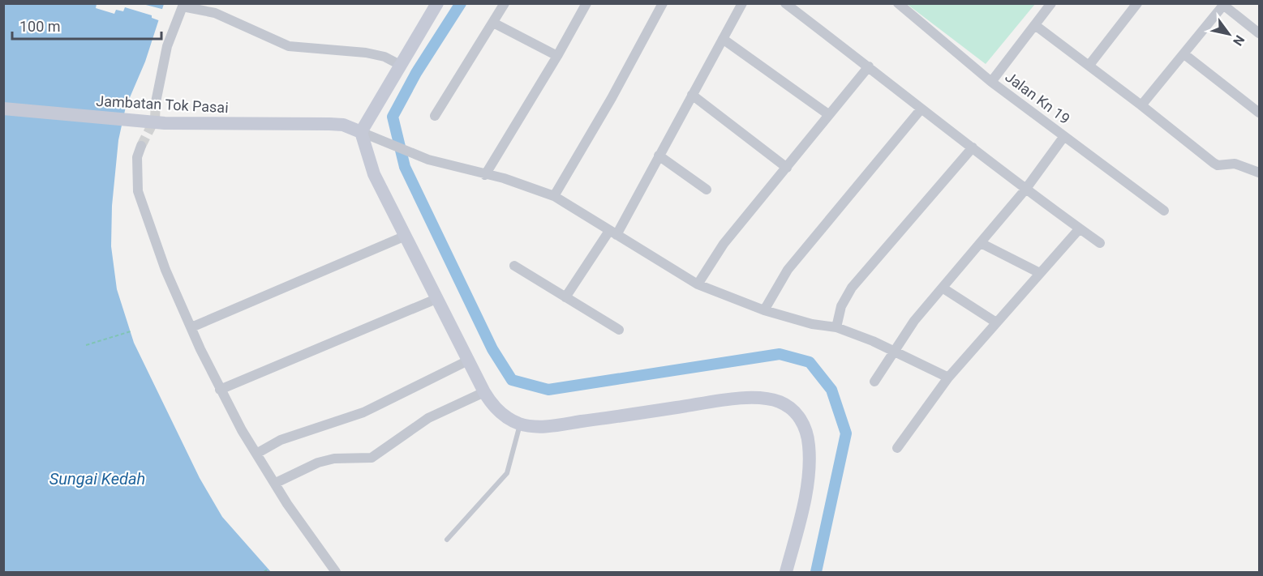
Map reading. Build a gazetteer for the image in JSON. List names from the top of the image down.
{
  "streets": {
    "main road": ["Jambatan Tok Pasai"],
    "street": ["Jalan Kn 19"]
  },
  "water": ["Sungai Kedah"],
  "scale_bar": "100 m",
  "north": "bottom right"
}
